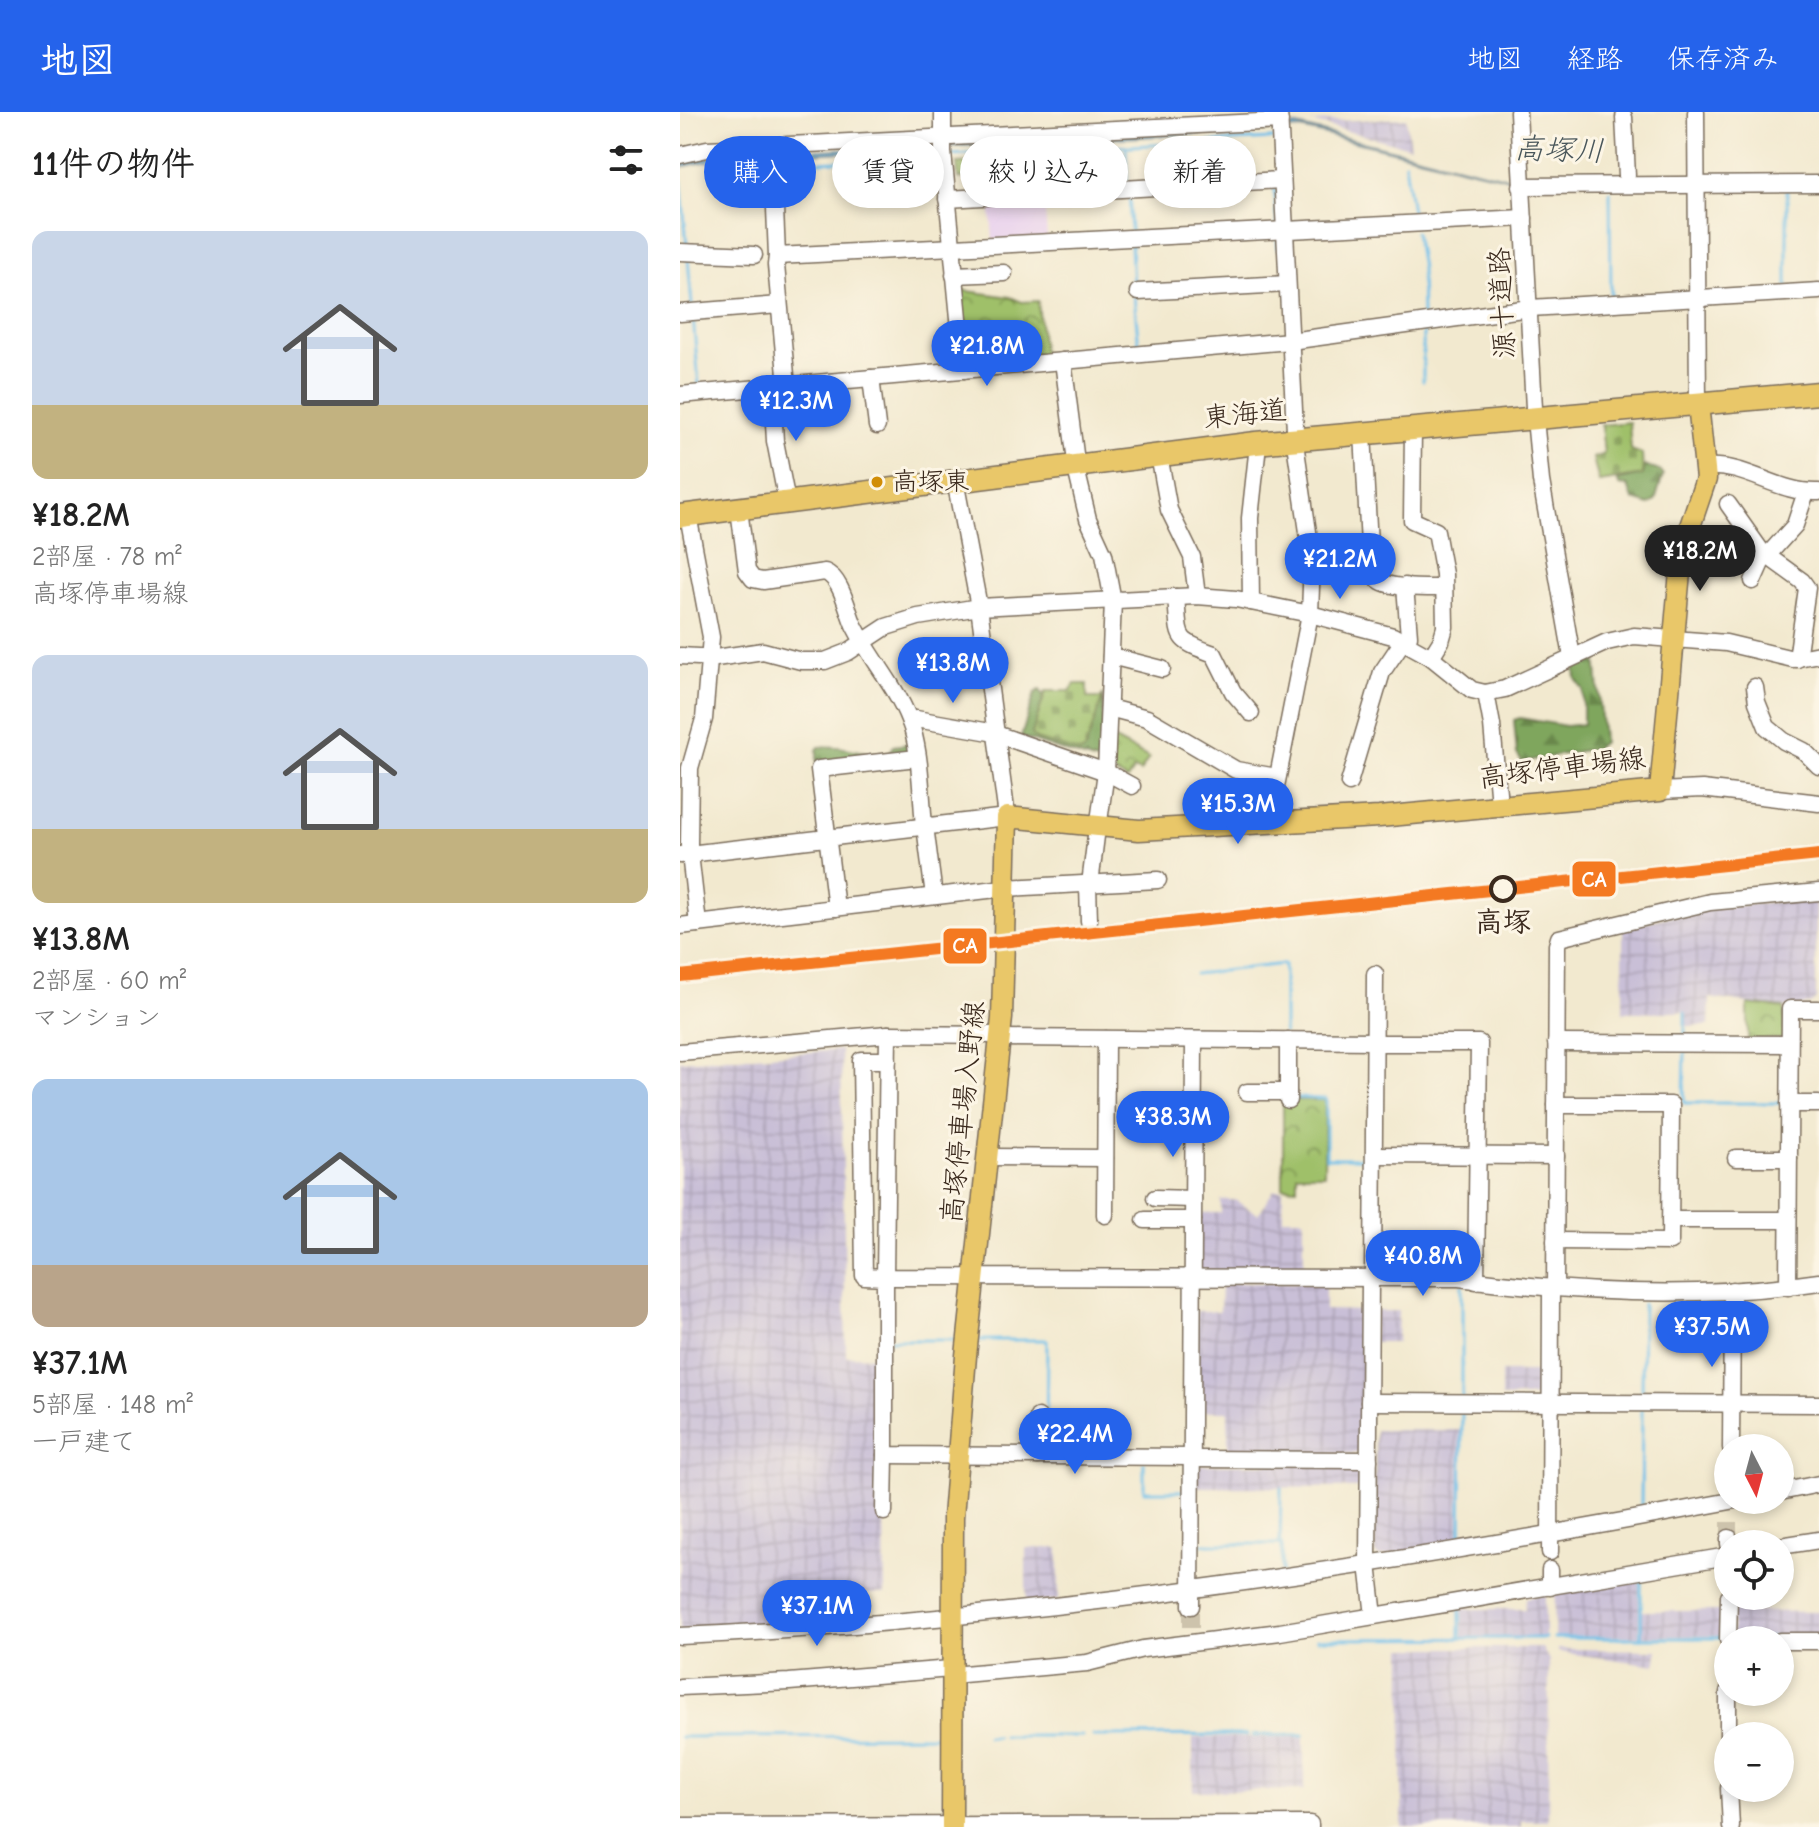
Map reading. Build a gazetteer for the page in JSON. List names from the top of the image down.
{
  "streets": {
    "highway": ["東海道"],
    "main road": ["高塚停車場線", "高塚停車場入野線"],
    "street": ["源十道路"]
  },
  "crossings": [
    ["源十道路", "東海道"],
    ["東海道", "高塚停車場線"]
  ],
  "water": ["高塚川"],
  "places": ["高塚東", "高塚"],
  "lines": ["transit line CA"],
  "north": "bottom",
  "page": {
    "header": "地図",
    "nav": ["地図", "経路", "保存済み"],
    "heading": "11件の物件",
    "chip": [
      "購入",
      "賃貸",
      "絞り込み",
      "新着"
    ],
    "list": [
      {
        "name": "¥18.2M",
        "note": "2部屋 · 78 m² · 高塚停車場線"
      },
      {
        "name": "¥13.8M",
        "note": "2部屋 · 60 m² · マンション"
      },
      {
        "name": "¥37.1M",
        "note": "5部屋 · 148 m² · 一戸建て"
      }
    ],
    "price": [
      "¥21.8M",
      "¥12.3M",
      "¥18.2M",
      "¥21.2M",
      "¥13.8M",
      "¥15.3M",
      "¥38.3M",
      "¥40.8M",
      "¥37.5M",
      "¥22.4M",
      "¥37.1M"
    ],
    "map_buttons": ["+", "−"]
  }
}
